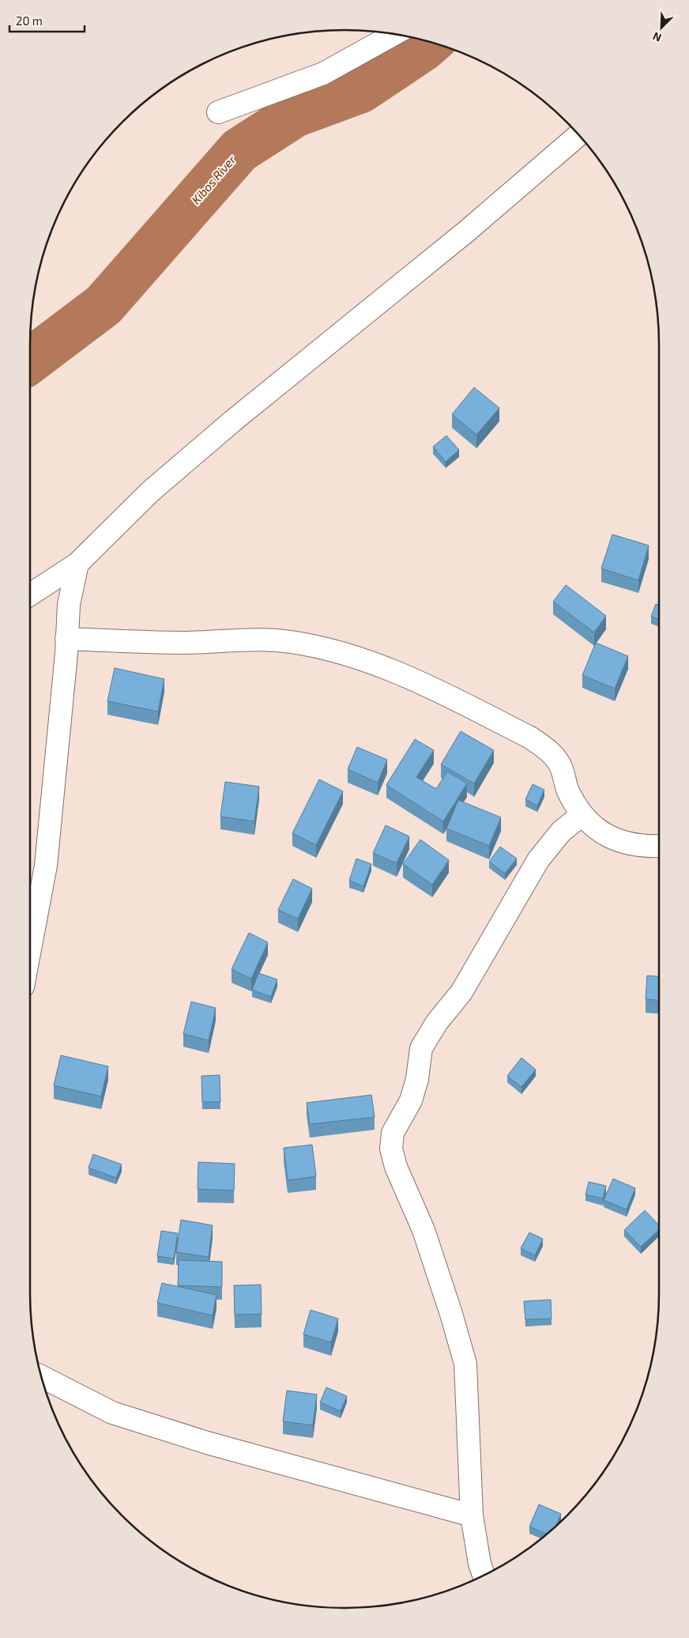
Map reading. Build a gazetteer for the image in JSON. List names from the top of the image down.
{
  "water": ["Kibos River"],
  "scale_bar": "20 m",
  "north": "bottom left"
}
